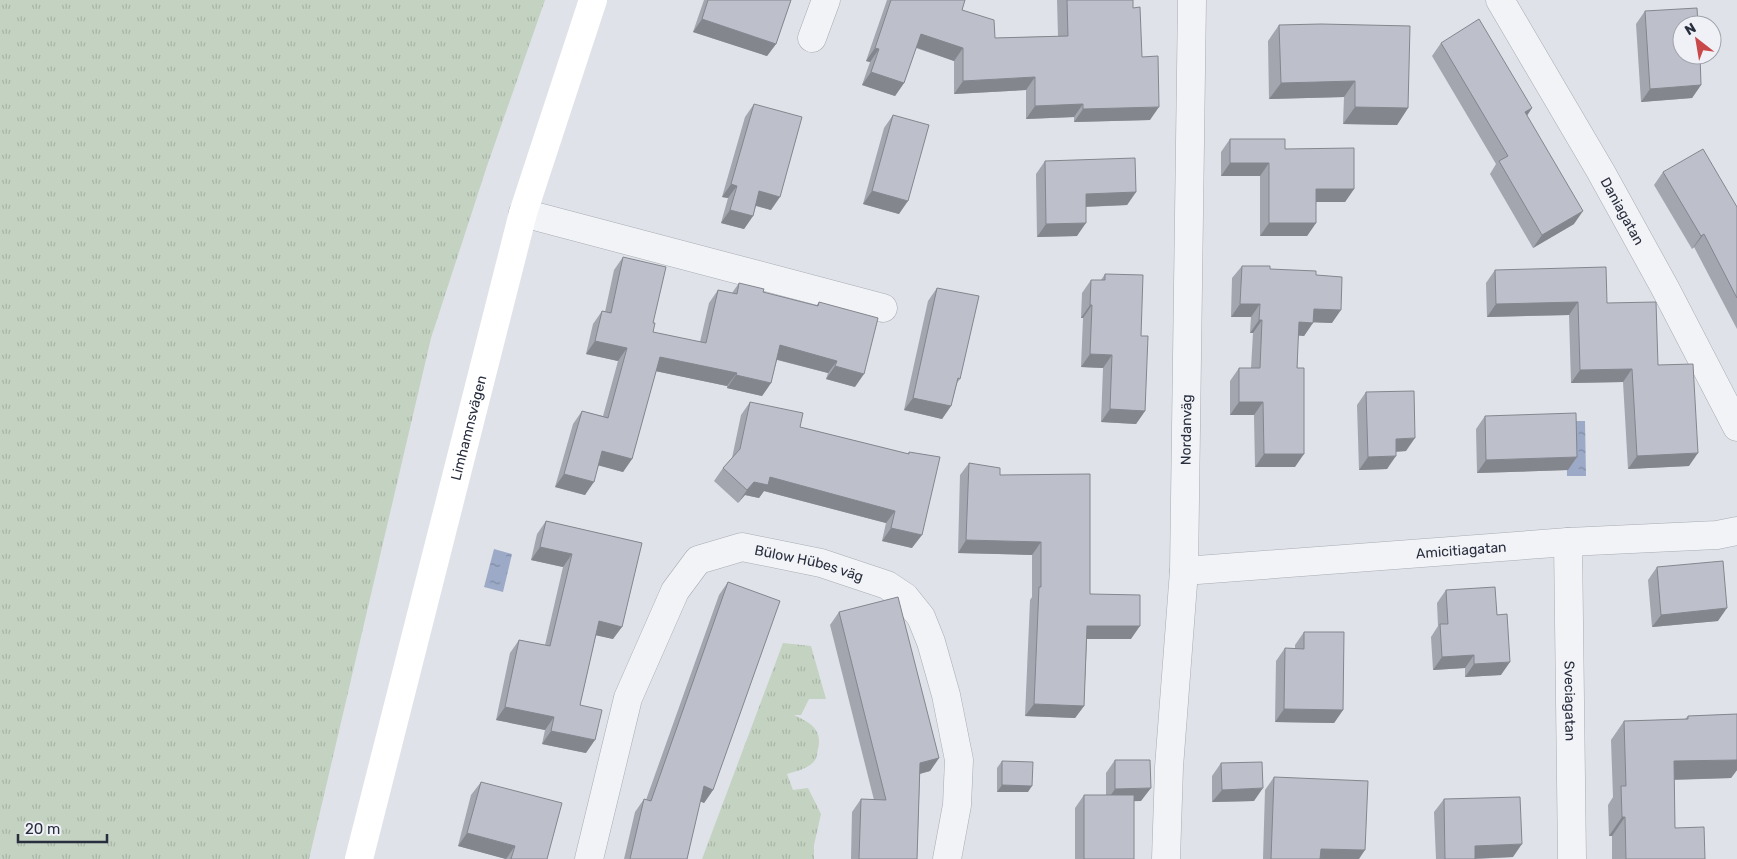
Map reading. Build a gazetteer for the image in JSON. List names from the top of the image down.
{
  "streets": {
    "main road": ["Limhamnsvägen"],
    "street": [
      "Daniagatan",
      "Nordanväg",
      "Amicitiagatan",
      "Bülow Hübes väg",
      "Sveciagatan"
    ]
  },
  "crossings": [
    ["Nordanväg", "Amicitiagatan"],
    ["Amicitiagatan", "Sveciagatan"]
  ],
  "scale_bar": "20 m",
  "north": "top left"
}
